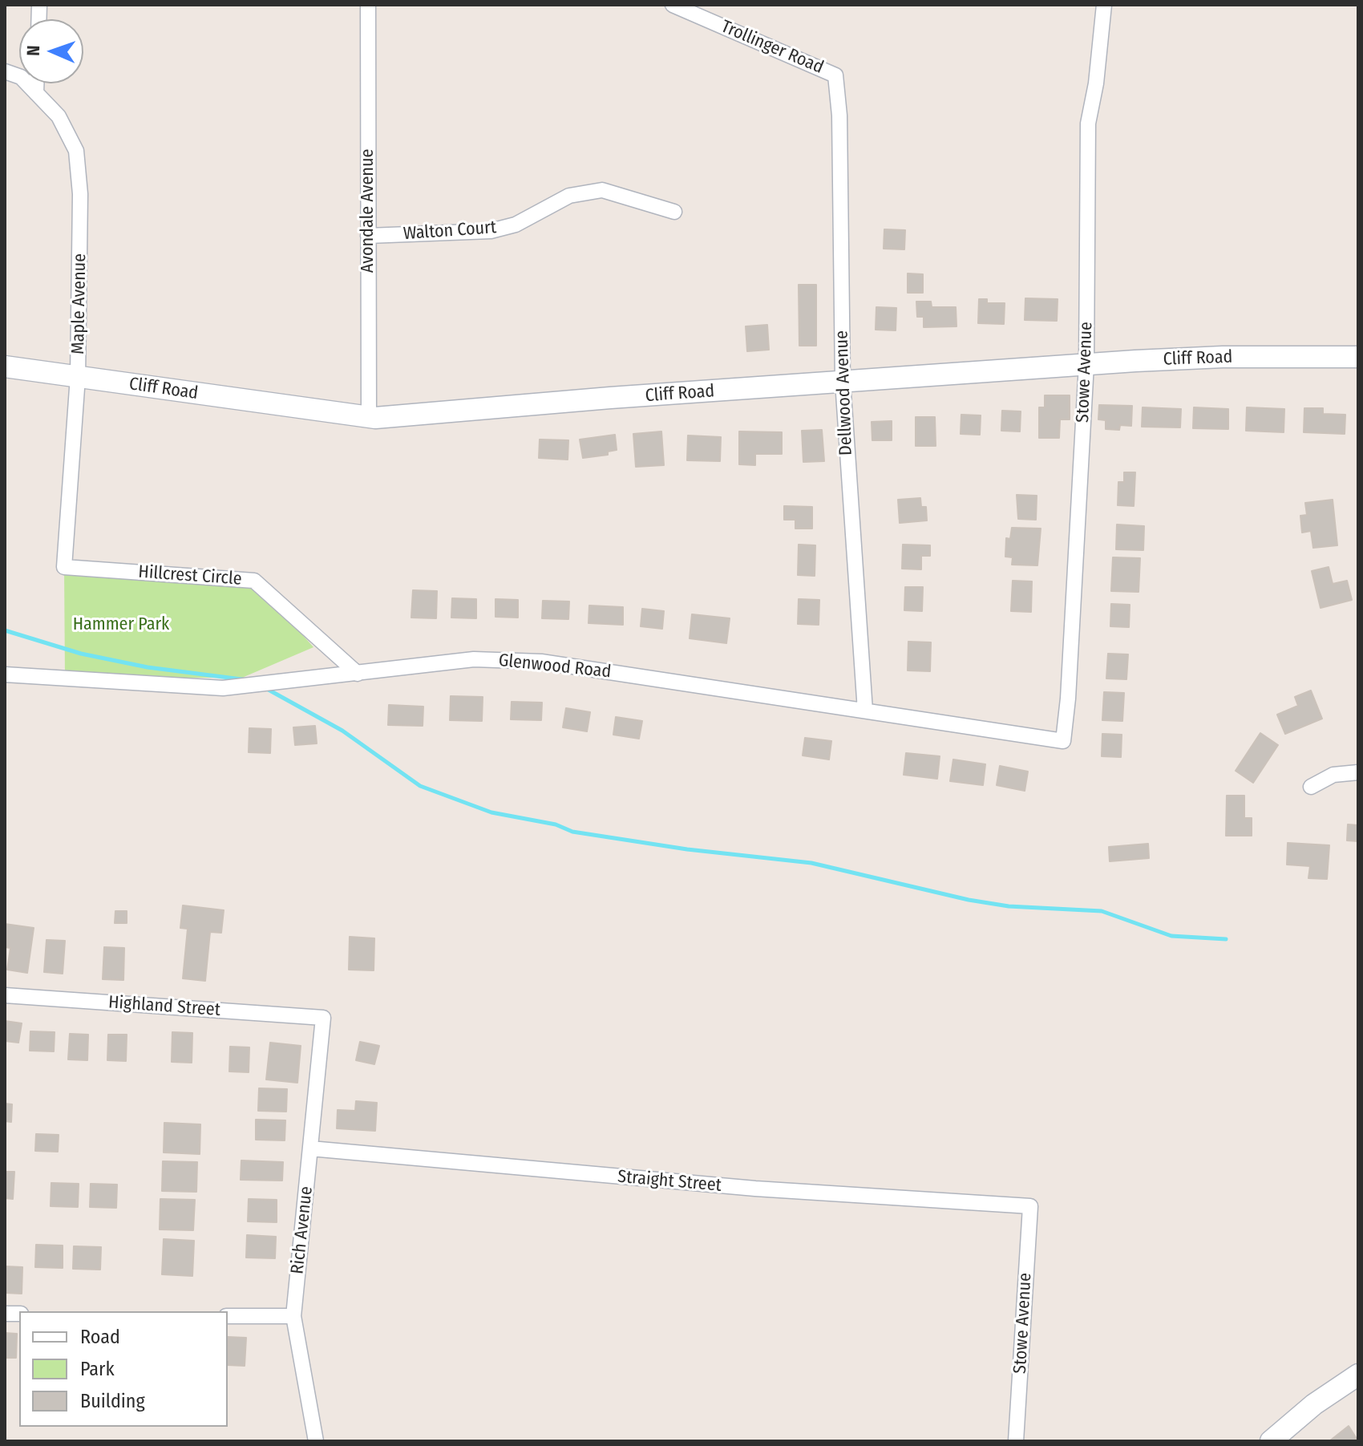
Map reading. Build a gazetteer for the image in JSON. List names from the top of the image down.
{
  "streets": {
    "street": [
      "Trollinger Road",
      "Avondale Avenue",
      "Walton Court",
      "Maple Avenue",
      "Cliff Road",
      "Stowe Avenue",
      "Dellwood Avenue",
      "Hillcrest Circle",
      "Glenwood Road",
      "Highland Street",
      "Straight Street",
      "Rich Avenue"
    ]
  },
  "crossings": [
    ["Trollinger Road", "Dellwood Avenue"],
    ["Avondale Avenue", "Walton Court"],
    ["Avondale Avenue", "Cliff Road"],
    ["Maple Avenue", "Cliff Road"],
    ["Maple Avenue", "Hillcrest Circle"],
    ["Cliff Road", "Stowe Avenue"],
    ["Cliff Road", "Dellwood Avenue"],
    ["Stowe Avenue", "Glenwood Road"],
    ["Stowe Avenue", "Straight Street"],
    ["Dellwood Avenue", "Glenwood Road"],
    ["Hillcrest Circle", "Glenwood Road"],
    ["Highland Street", "Rich Avenue"],
    ["Straight Street", "Rich Avenue"]
  ],
  "parks": ["Hammer Park"],
  "legend": ["Road", "Park", "Building"],
  "north": "left"
}
